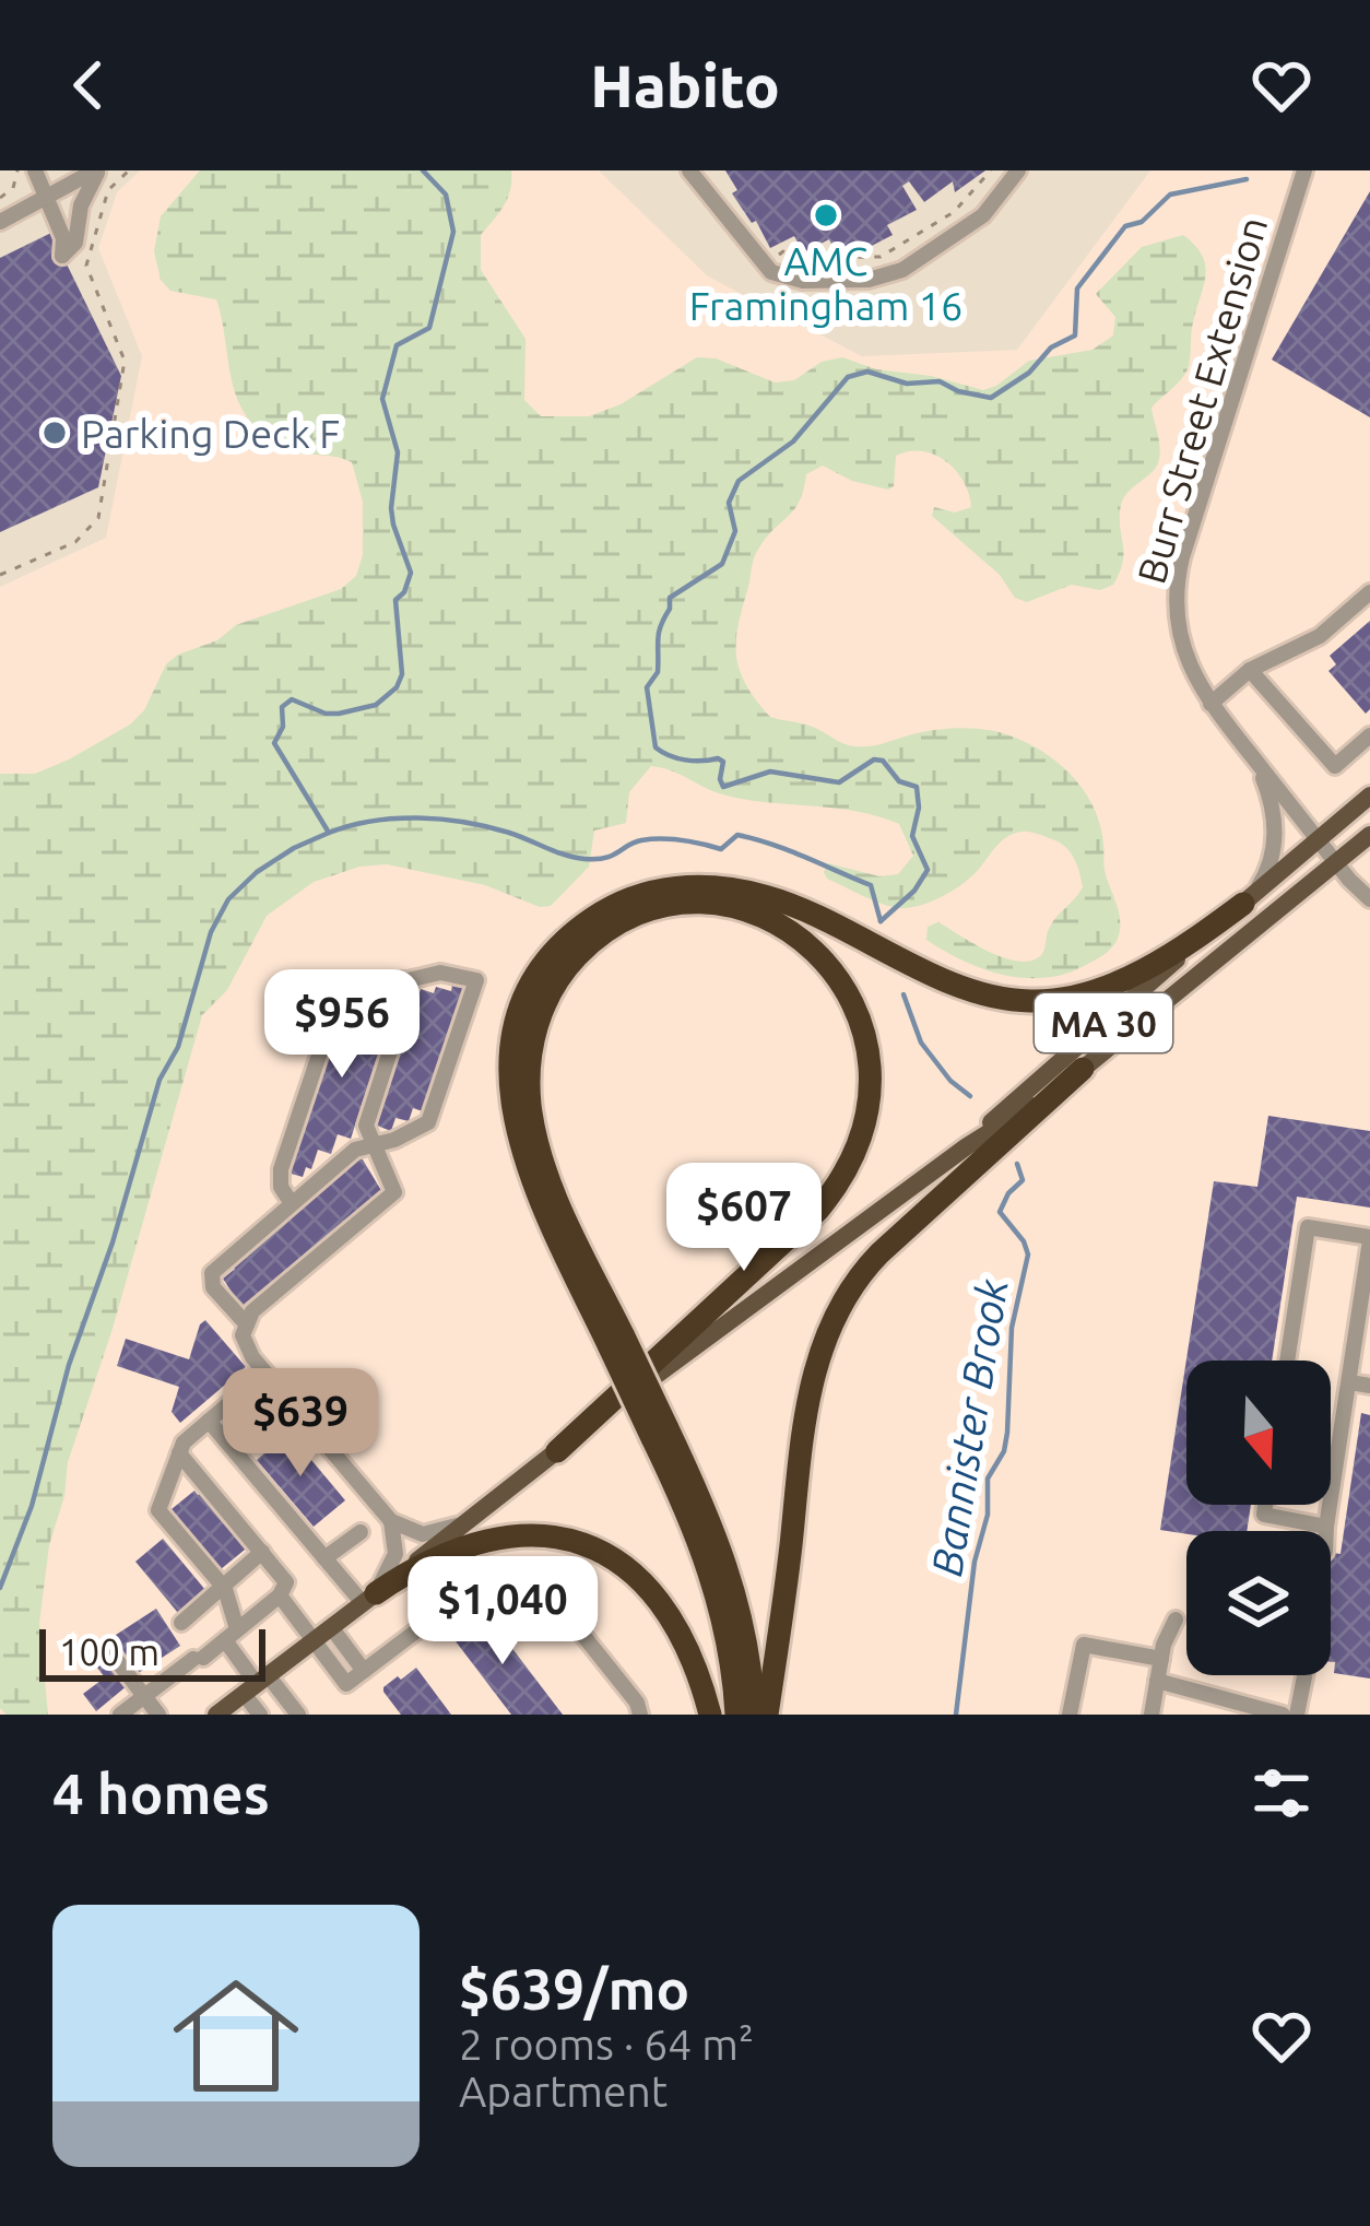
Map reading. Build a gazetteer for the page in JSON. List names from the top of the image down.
{
  "streets": {
    "main road": ["MA 30"],
    "street": ["Burr Street Extension"]
  },
  "crossings": [
    ["Burr Street Extension", "MA 30"]
  ],
  "water": ["Bannister Brook"],
  "places": ["AMC Framingham 16", "Parking Deck F"],
  "scale_bar": "100 m",
  "north": "bottom",
  "page": {
    "header": "Habito",
    "price": [
      "$956",
      "$607",
      "$639",
      "$1,040"
    ],
    "scale": "100 m",
    "heading": "4 homes",
    "list": [
      {
        "name": "$639/mo",
        "note": "2 rooms · 64 m² · Apartment"
      }
    ]
  }
}
